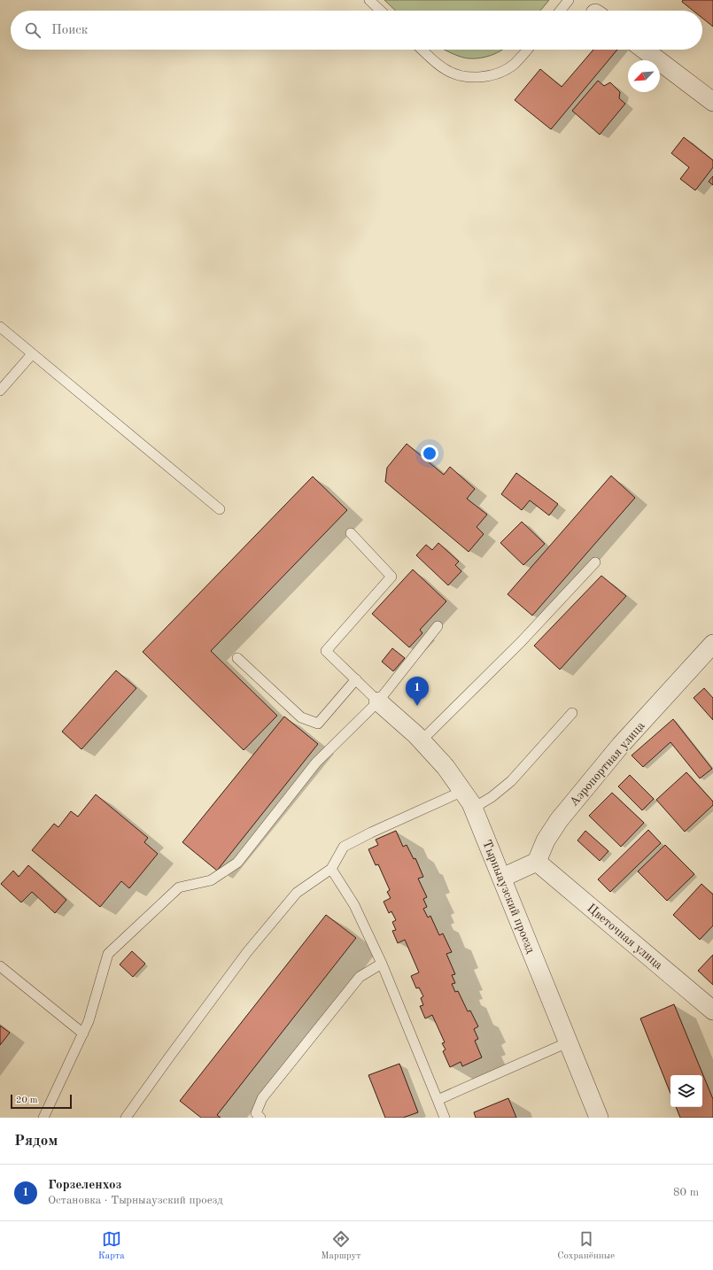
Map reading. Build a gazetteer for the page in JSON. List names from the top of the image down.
{
  "streets": {
    "street": ["Аэропортная улица", "Тырныаузский проезд", "Цветочная улица"]
  },
  "crossings": [
    ["Аэропортная улица", "Цветочная улица"]
  ],
  "scale_bar": "20 m",
  "north": "bottom left",
  "page": {
    "search": "Поиск",
    "pins": "1",
    "scale": "20 m",
    "heading": "Рядом",
    "list": [
      {
        "mark": "1",
        "name": "Горзеленхоз",
        "note": "Остановка · Тырныаузский проезд",
        "value": "80 m"
      }
    ],
    "nav": ["Карта", "Маршрут", "Сохранённые"]
  }
}
